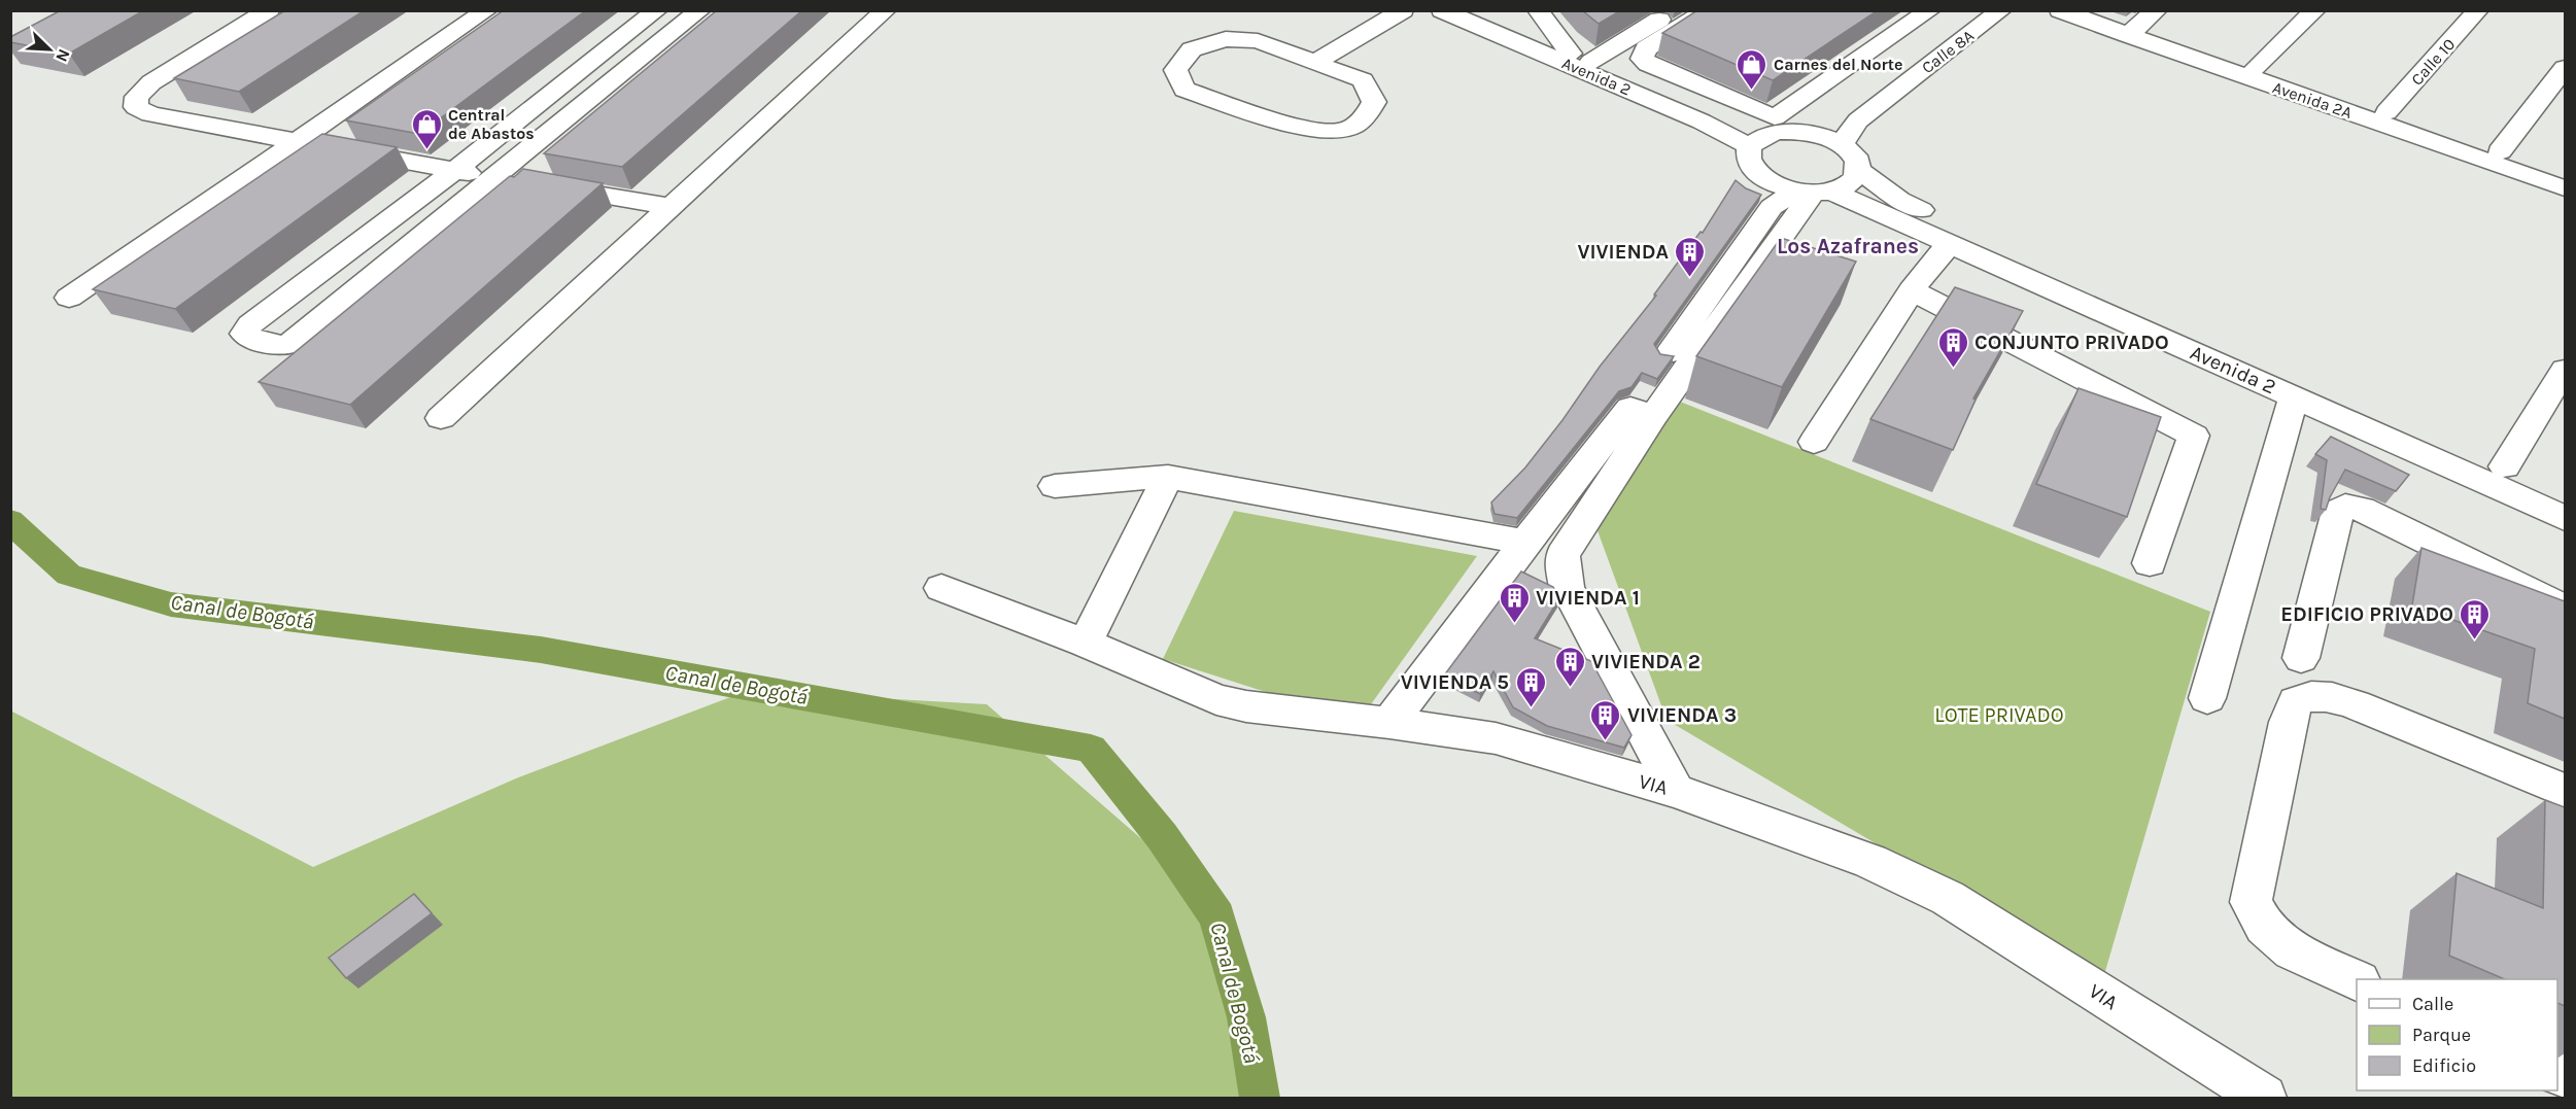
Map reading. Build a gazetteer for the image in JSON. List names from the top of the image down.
{
  "streets": {
    "street": [
      "Calle 8A",
      "Calle 10",
      "Avenida 2",
      "Avenida 2A",
      "VIA"
    ]
  },
  "crossings": [
    ["Calle 8A", "Avenida 2"],
    ["Calle 10", "Avenida 2A"]
  ],
  "districts": ["Los Azafranes"],
  "water": ["Canal de Bogotá"],
  "parks": ["LOTE PRIVADO"],
  "places": {
    "shop": ["Carnes del Norte", "Central de Abastos"],
    "building": [
      "VIVIENDA",
      "CONJUNTO PRIVADO",
      "VIVIENDA 1",
      "EDIFICIO PRIVADO",
      "VIVIENDA 2",
      "VIVIENDA 5",
      "VIVIENDA 3"
    ]
  },
  "legend": ["Calle", "Parque", "Edificio"],
  "north": "bottom right"
}
